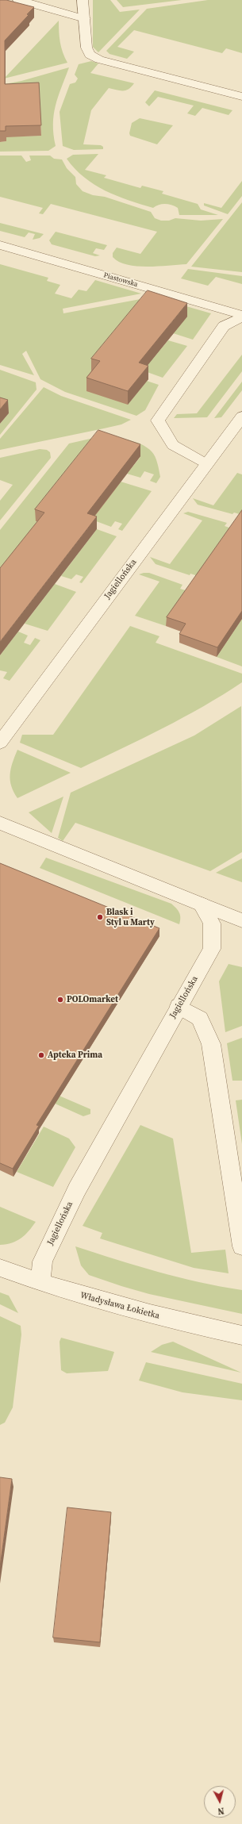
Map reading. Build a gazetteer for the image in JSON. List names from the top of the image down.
{
  "streets": {
    "street": ["Piastowska", "Jagiellońska", "Władysława Łokietka"]
  },
  "crossings": [
    ["Jagiellońska", "Władysława Łokietka"]
  ],
  "places": ["Blask i Styl u Marty", "POLOmarket", "Apteka Prima"],
  "north": "bottom"
}
